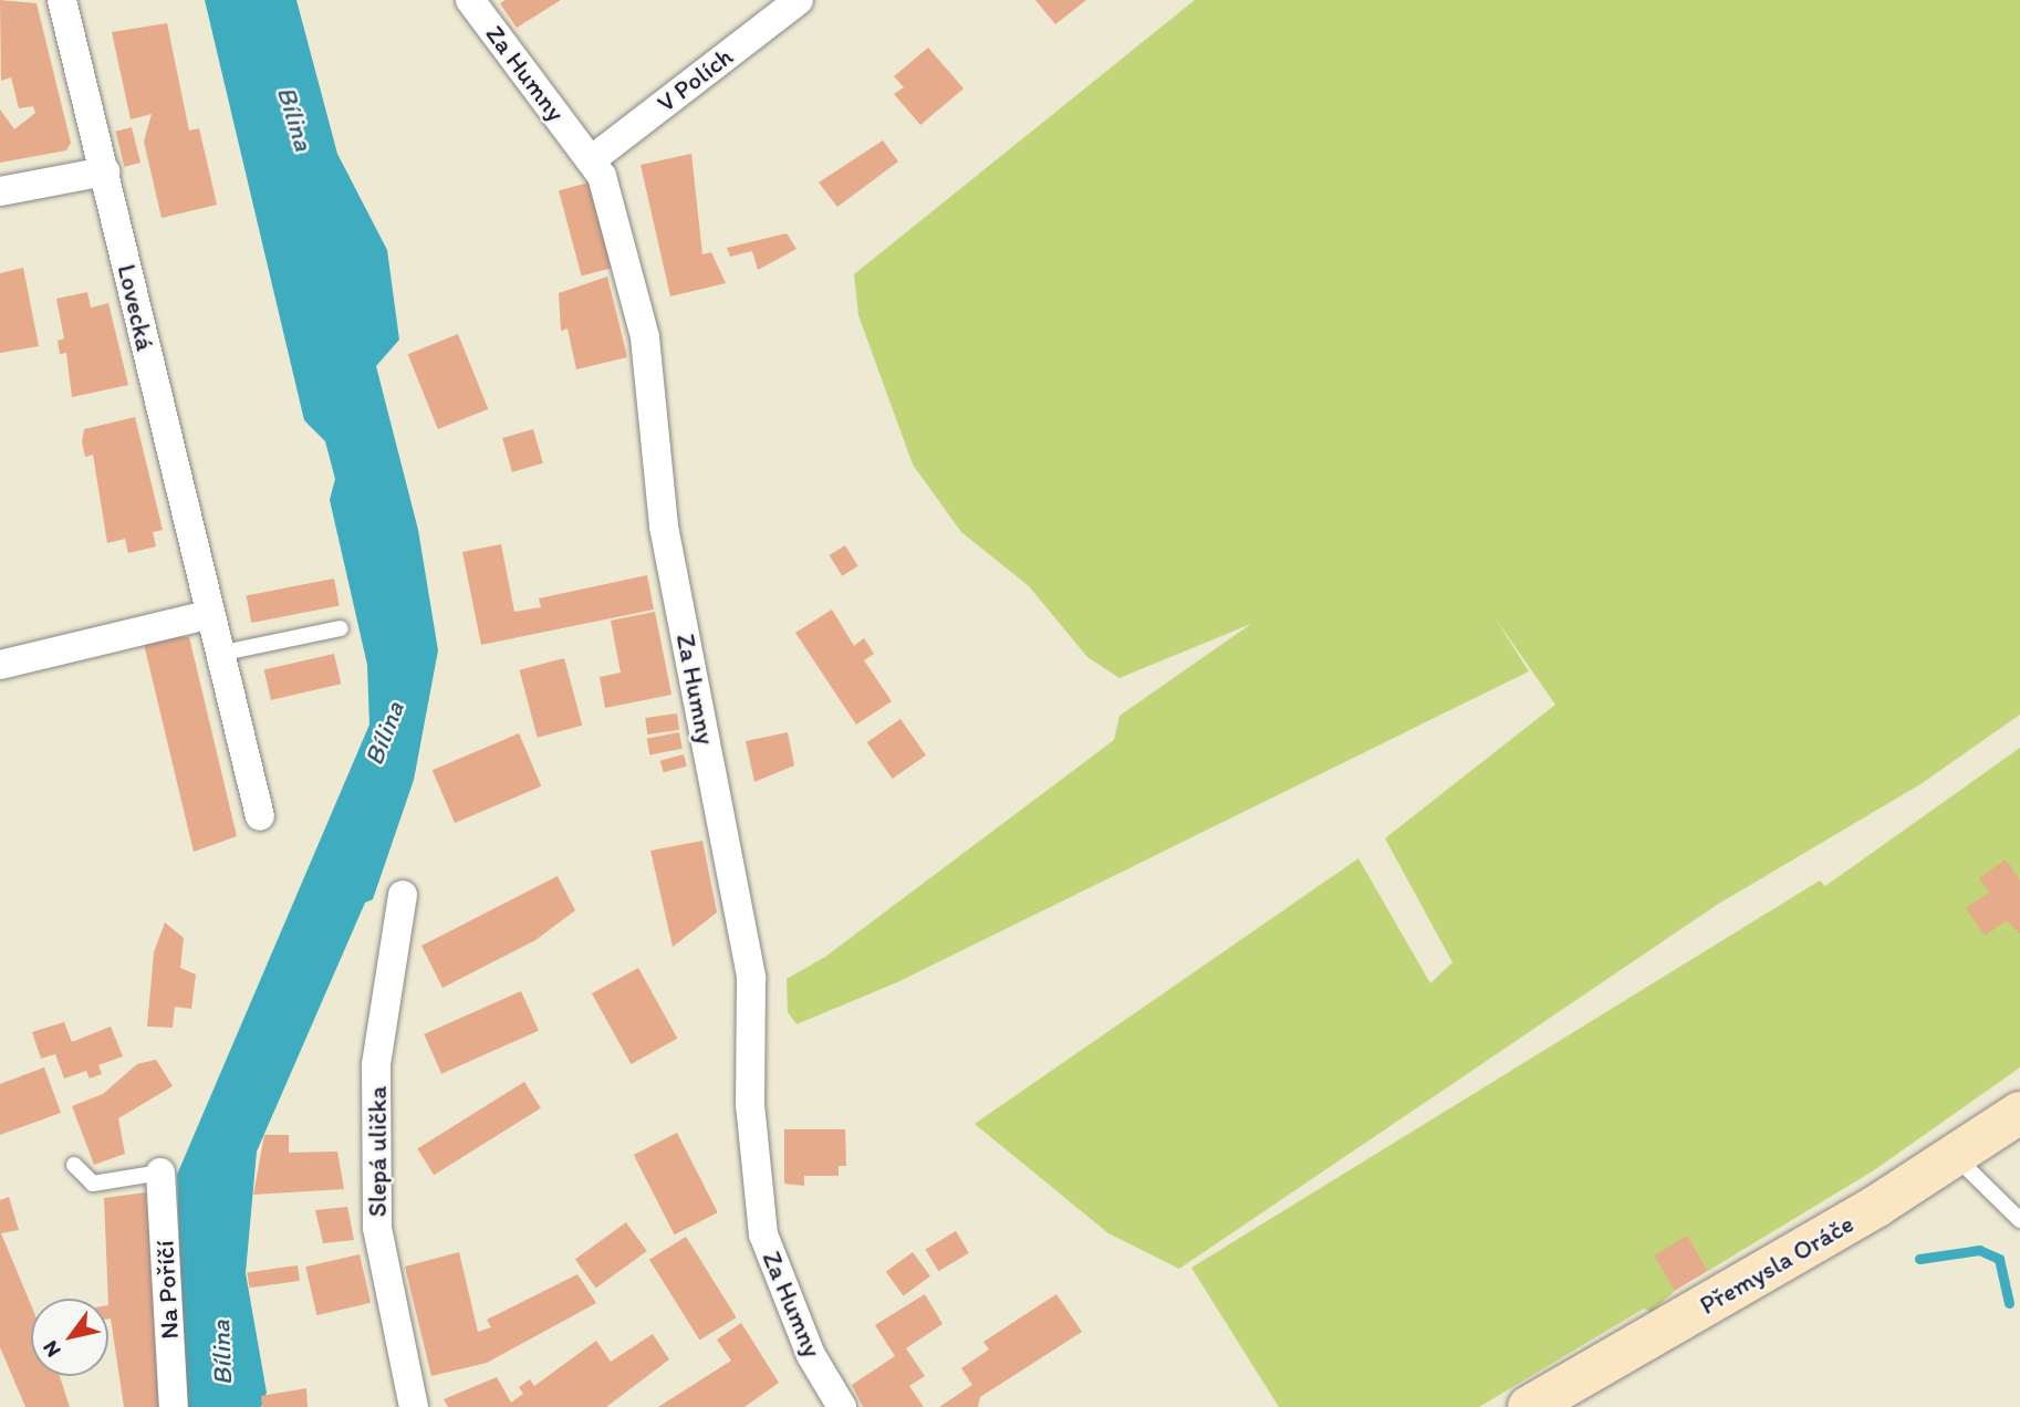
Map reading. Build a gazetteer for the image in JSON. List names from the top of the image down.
{
  "streets": {
    "main road": ["Přemysla Oráče"],
    "street": [
      "Za Humny",
      "V Polích",
      "Lovecká",
      "Slepá ulička",
      "Na Poříčí"
    ]
  },
  "crossings": [
    ["Za Humny", "V Polích"]
  ],
  "water": ["Bílina"],
  "north": "bottom left"
}
